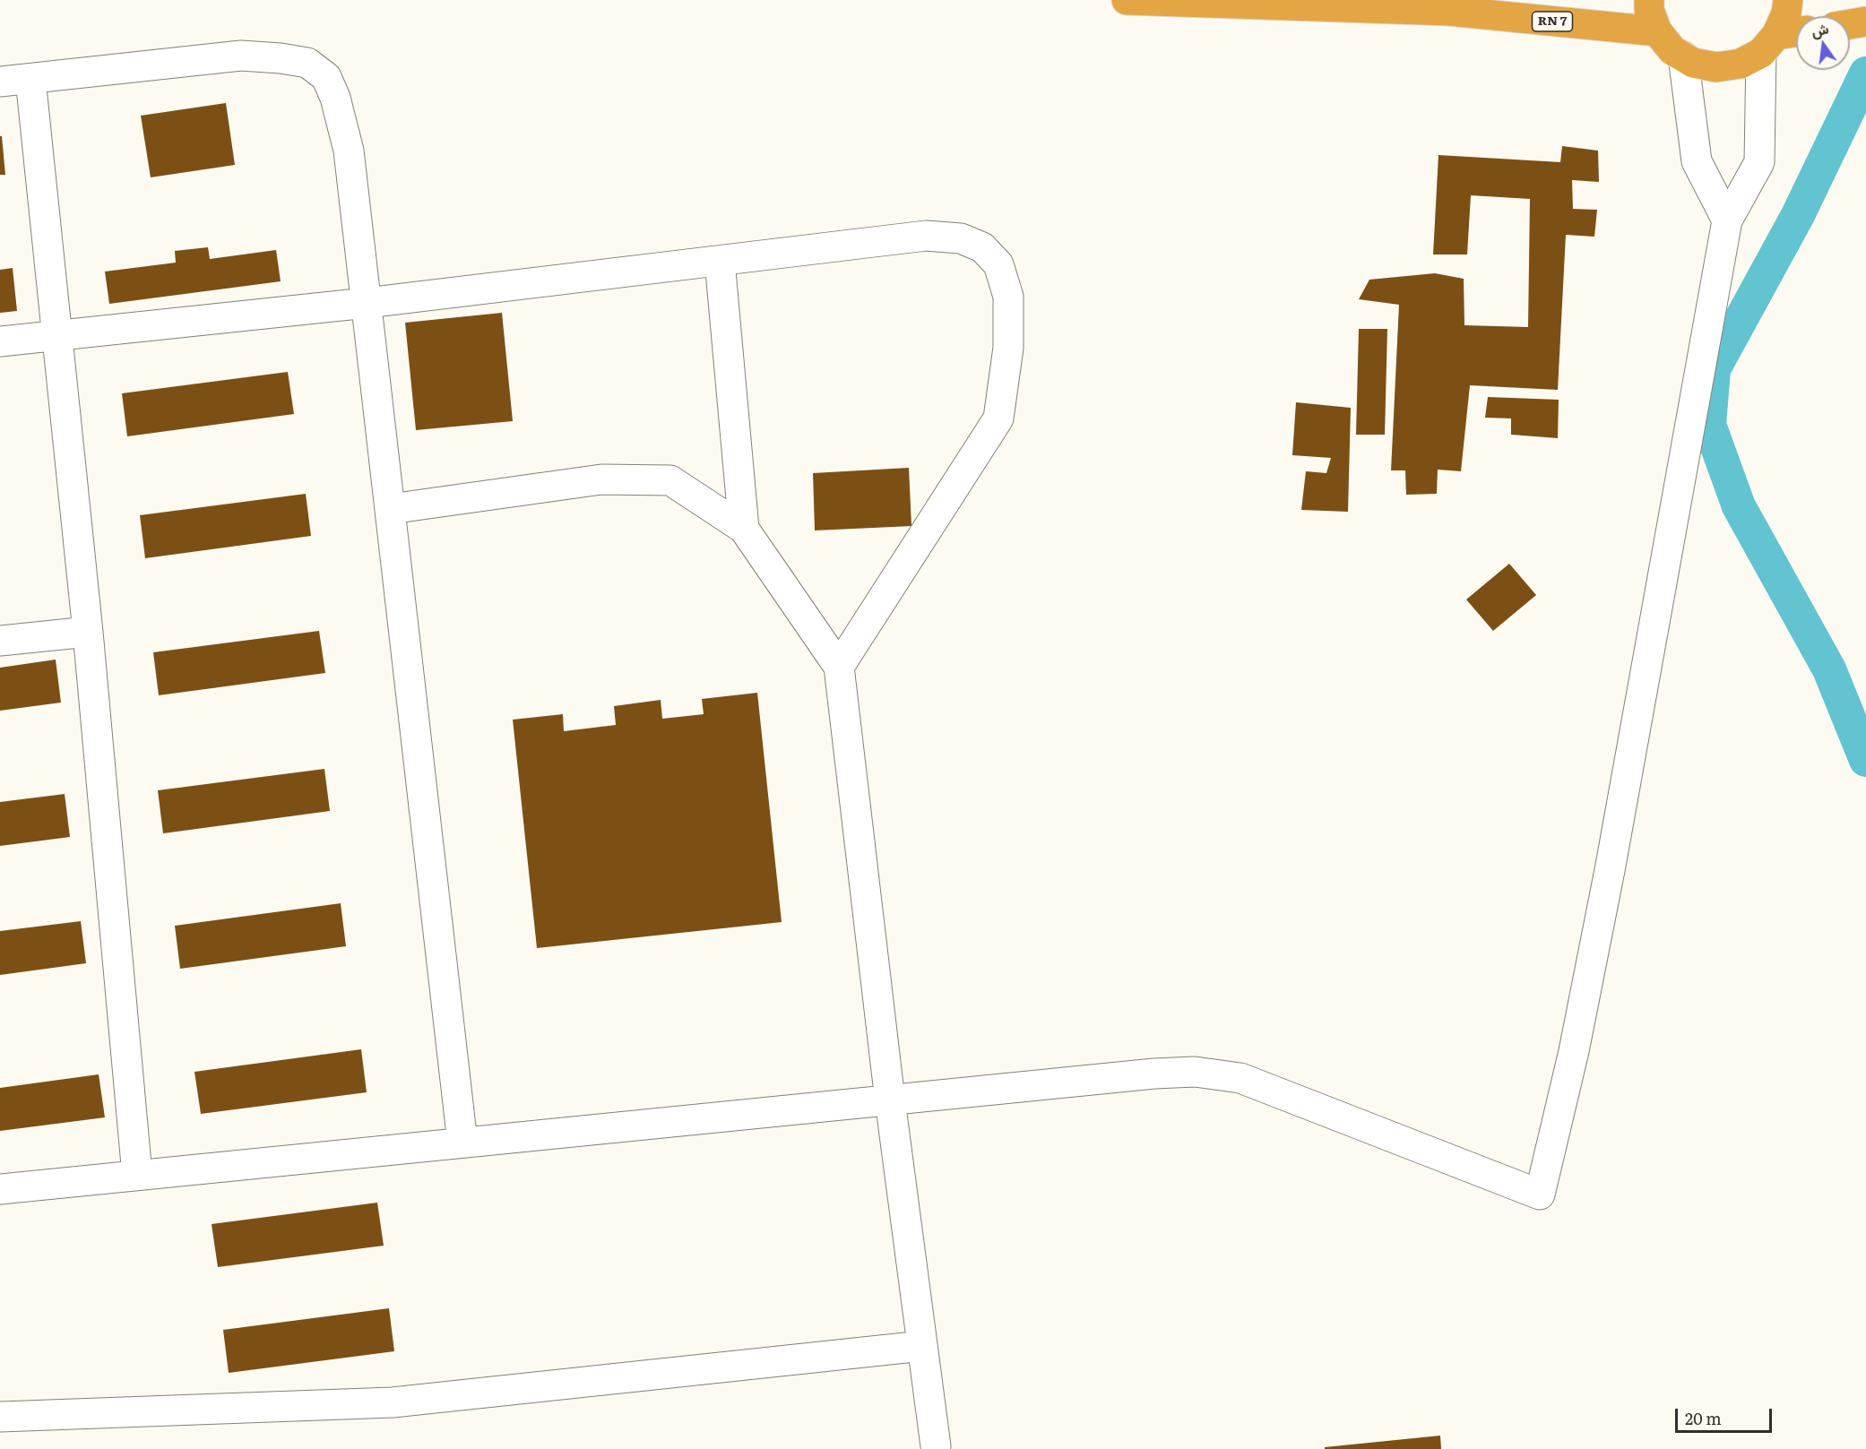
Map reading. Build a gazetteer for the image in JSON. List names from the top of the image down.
{
  "streets": {
    "highway": ["RN 7"]
  },
  "scale_bar": "20 m",
  "north": "top"
}
